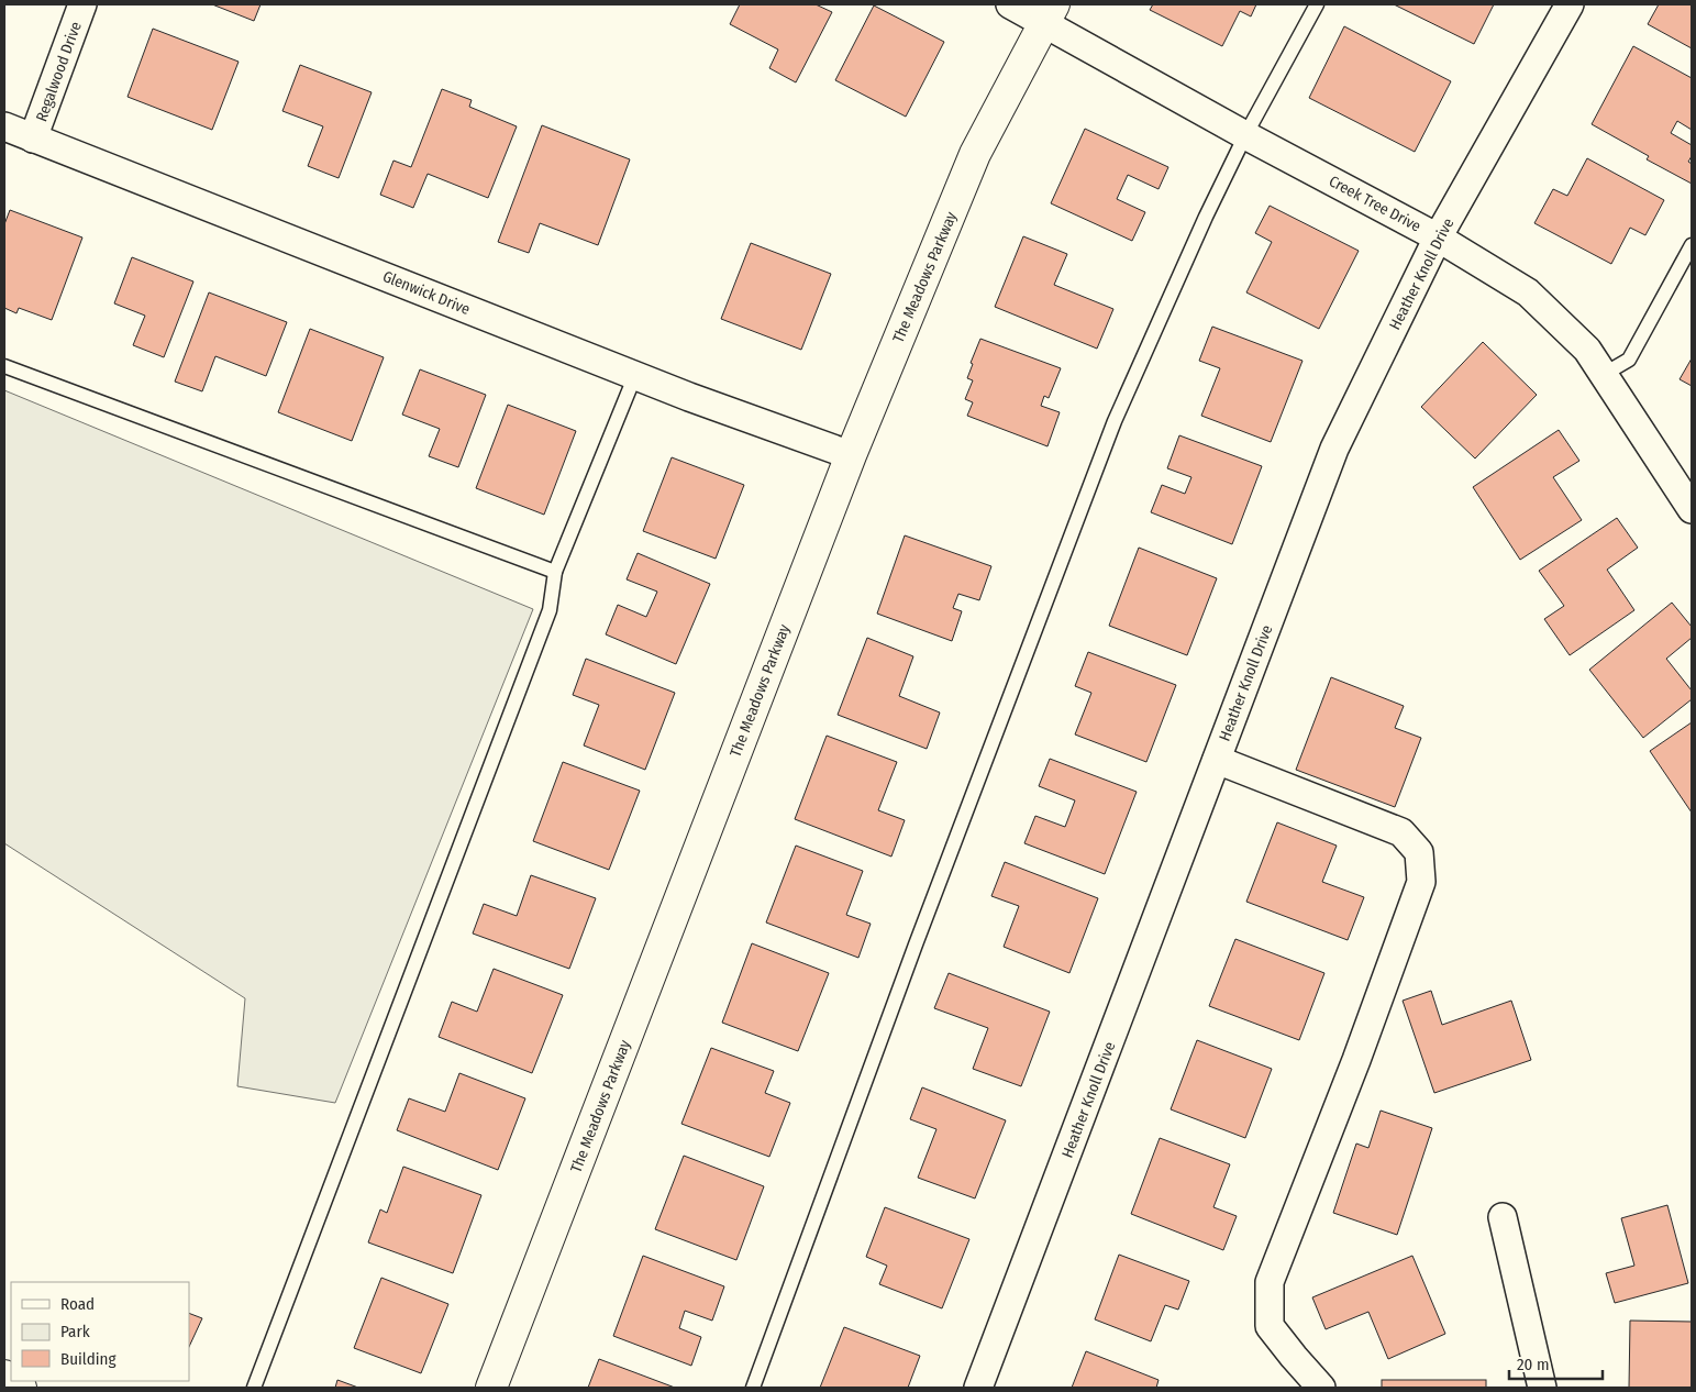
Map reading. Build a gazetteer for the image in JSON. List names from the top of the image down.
{
  "streets": {
    "street": [
      "Regalwood Drive",
      "Creek Tree Drive",
      "Heather Knoll Drive",
      "The Meadows Parkway",
      "Glenwick Drive"
    ]
  },
  "crossings": [
    ["Regalwood Drive", "Glenwick Drive"],
    ["Creek Tree Drive", "Heather Knoll Drive"],
    ["Creek Tree Drive", "The Meadows Parkway"],
    ["The Meadows Parkway", "Glenwick Drive"]
  ],
  "legend": ["Road", "Park", "Building"],
  "scale_bar": "20 m"
}
